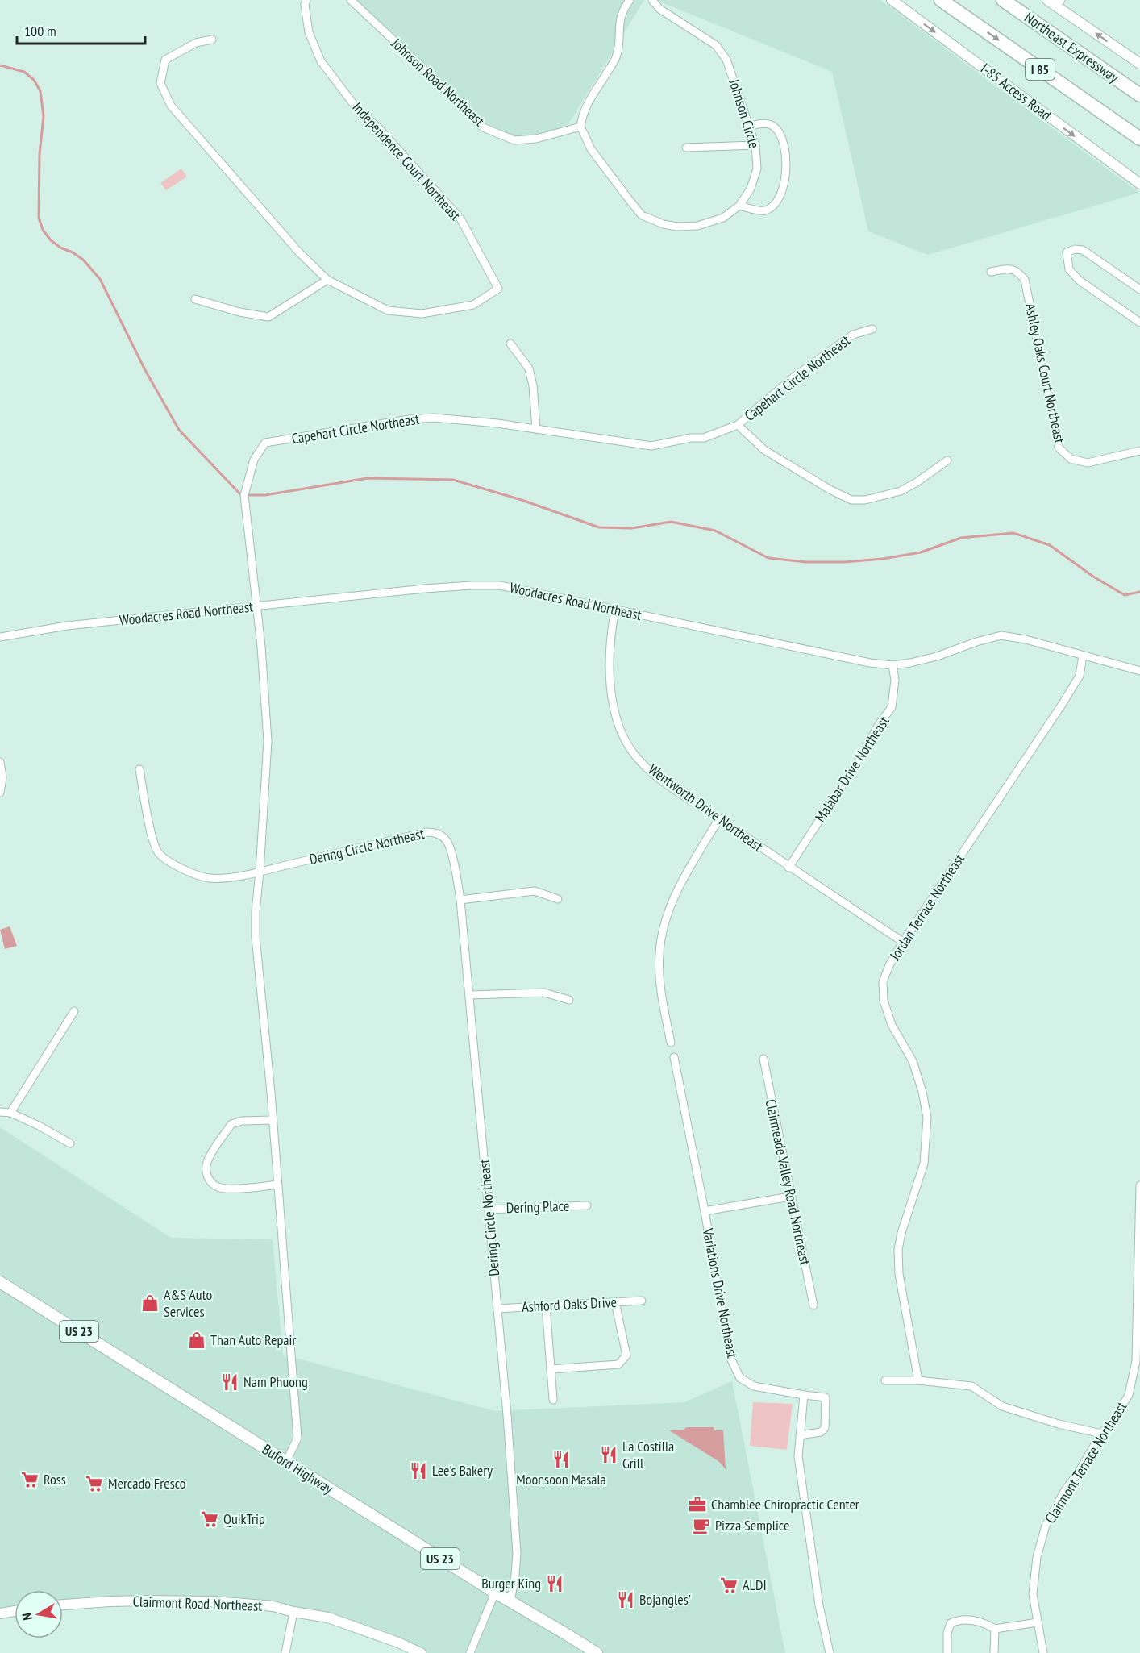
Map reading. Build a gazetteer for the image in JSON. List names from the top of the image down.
{
  "streets": {
    "highway": ["Northeast Expressway", "I 85"],
    "main road": [
      "I-85 Access Road",
      "US 23",
      "Buford Highway",
      "Clairmont Road Northeast"
    ],
    "street": [
      "Johnson Road Northeast",
      "Johnson Circle",
      "Independence Court Northeast",
      "Ashley Oaks Court Northeast",
      "Capehart Circle Northeast",
      "Woodacres Road Northeast",
      "Malabar Drive Northeast",
      "Wentworth Drive Northeast",
      "Dering Circle Northeast",
      "Jordan Terrace Northeast",
      "Clairmeade Valley Road Northeast",
      "Dering Place",
      "Variations Drive Northeast",
      "Ashford Oaks Drive",
      "Clairmont Terrace Northeast"
    ]
  },
  "crossings": [
    ["Johnson Road Northeast", "Johnson Circle"],
    ["Capehart Circle Northeast", "Woodacres Road Northeast"],
    ["Capehart Circle Northeast", "Dering Circle Northeast"],
    ["Woodacres Road Northeast", "Malabar Drive Northeast"],
    ["Woodacres Road Northeast", "Wentworth Drive Northeast"],
    ["Woodacres Road Northeast", "Jordan Terrace Northeast"],
    ["Malabar Drive Northeast", "Wentworth Drive Northeast"],
    ["Wentworth Drive Northeast", "Jordan Terrace Northeast"],
    ["Dering Circle Northeast", "Dering Place"],
    ["Dering Circle Northeast", "Ashford Oaks Drive"],
    ["Dering Circle Northeast", "Buford Highway"]
  ],
  "one_way": ["I-85 Access Road"],
  "places": {
    "shop": ["A&S Auto Services", "Than Auto Repair"],
    "restaurant": [
      "Nam Phuong",
      "La Costilla Grill",
      "Moonsoon Masala",
      "Lee's Bakery",
      "Burger King",
      "Bojangles'"
    ],
    "supermarket": [
      "Ross",
      "Mercado Fresco",
      "QuikTrip",
      "ALDI"
    ],
    "office": ["Chamblee Chiropractic Center"],
    "cafe": ["Pizza Semplice"]
  },
  "scale_bar": "100 m",
  "north": "left"
}
